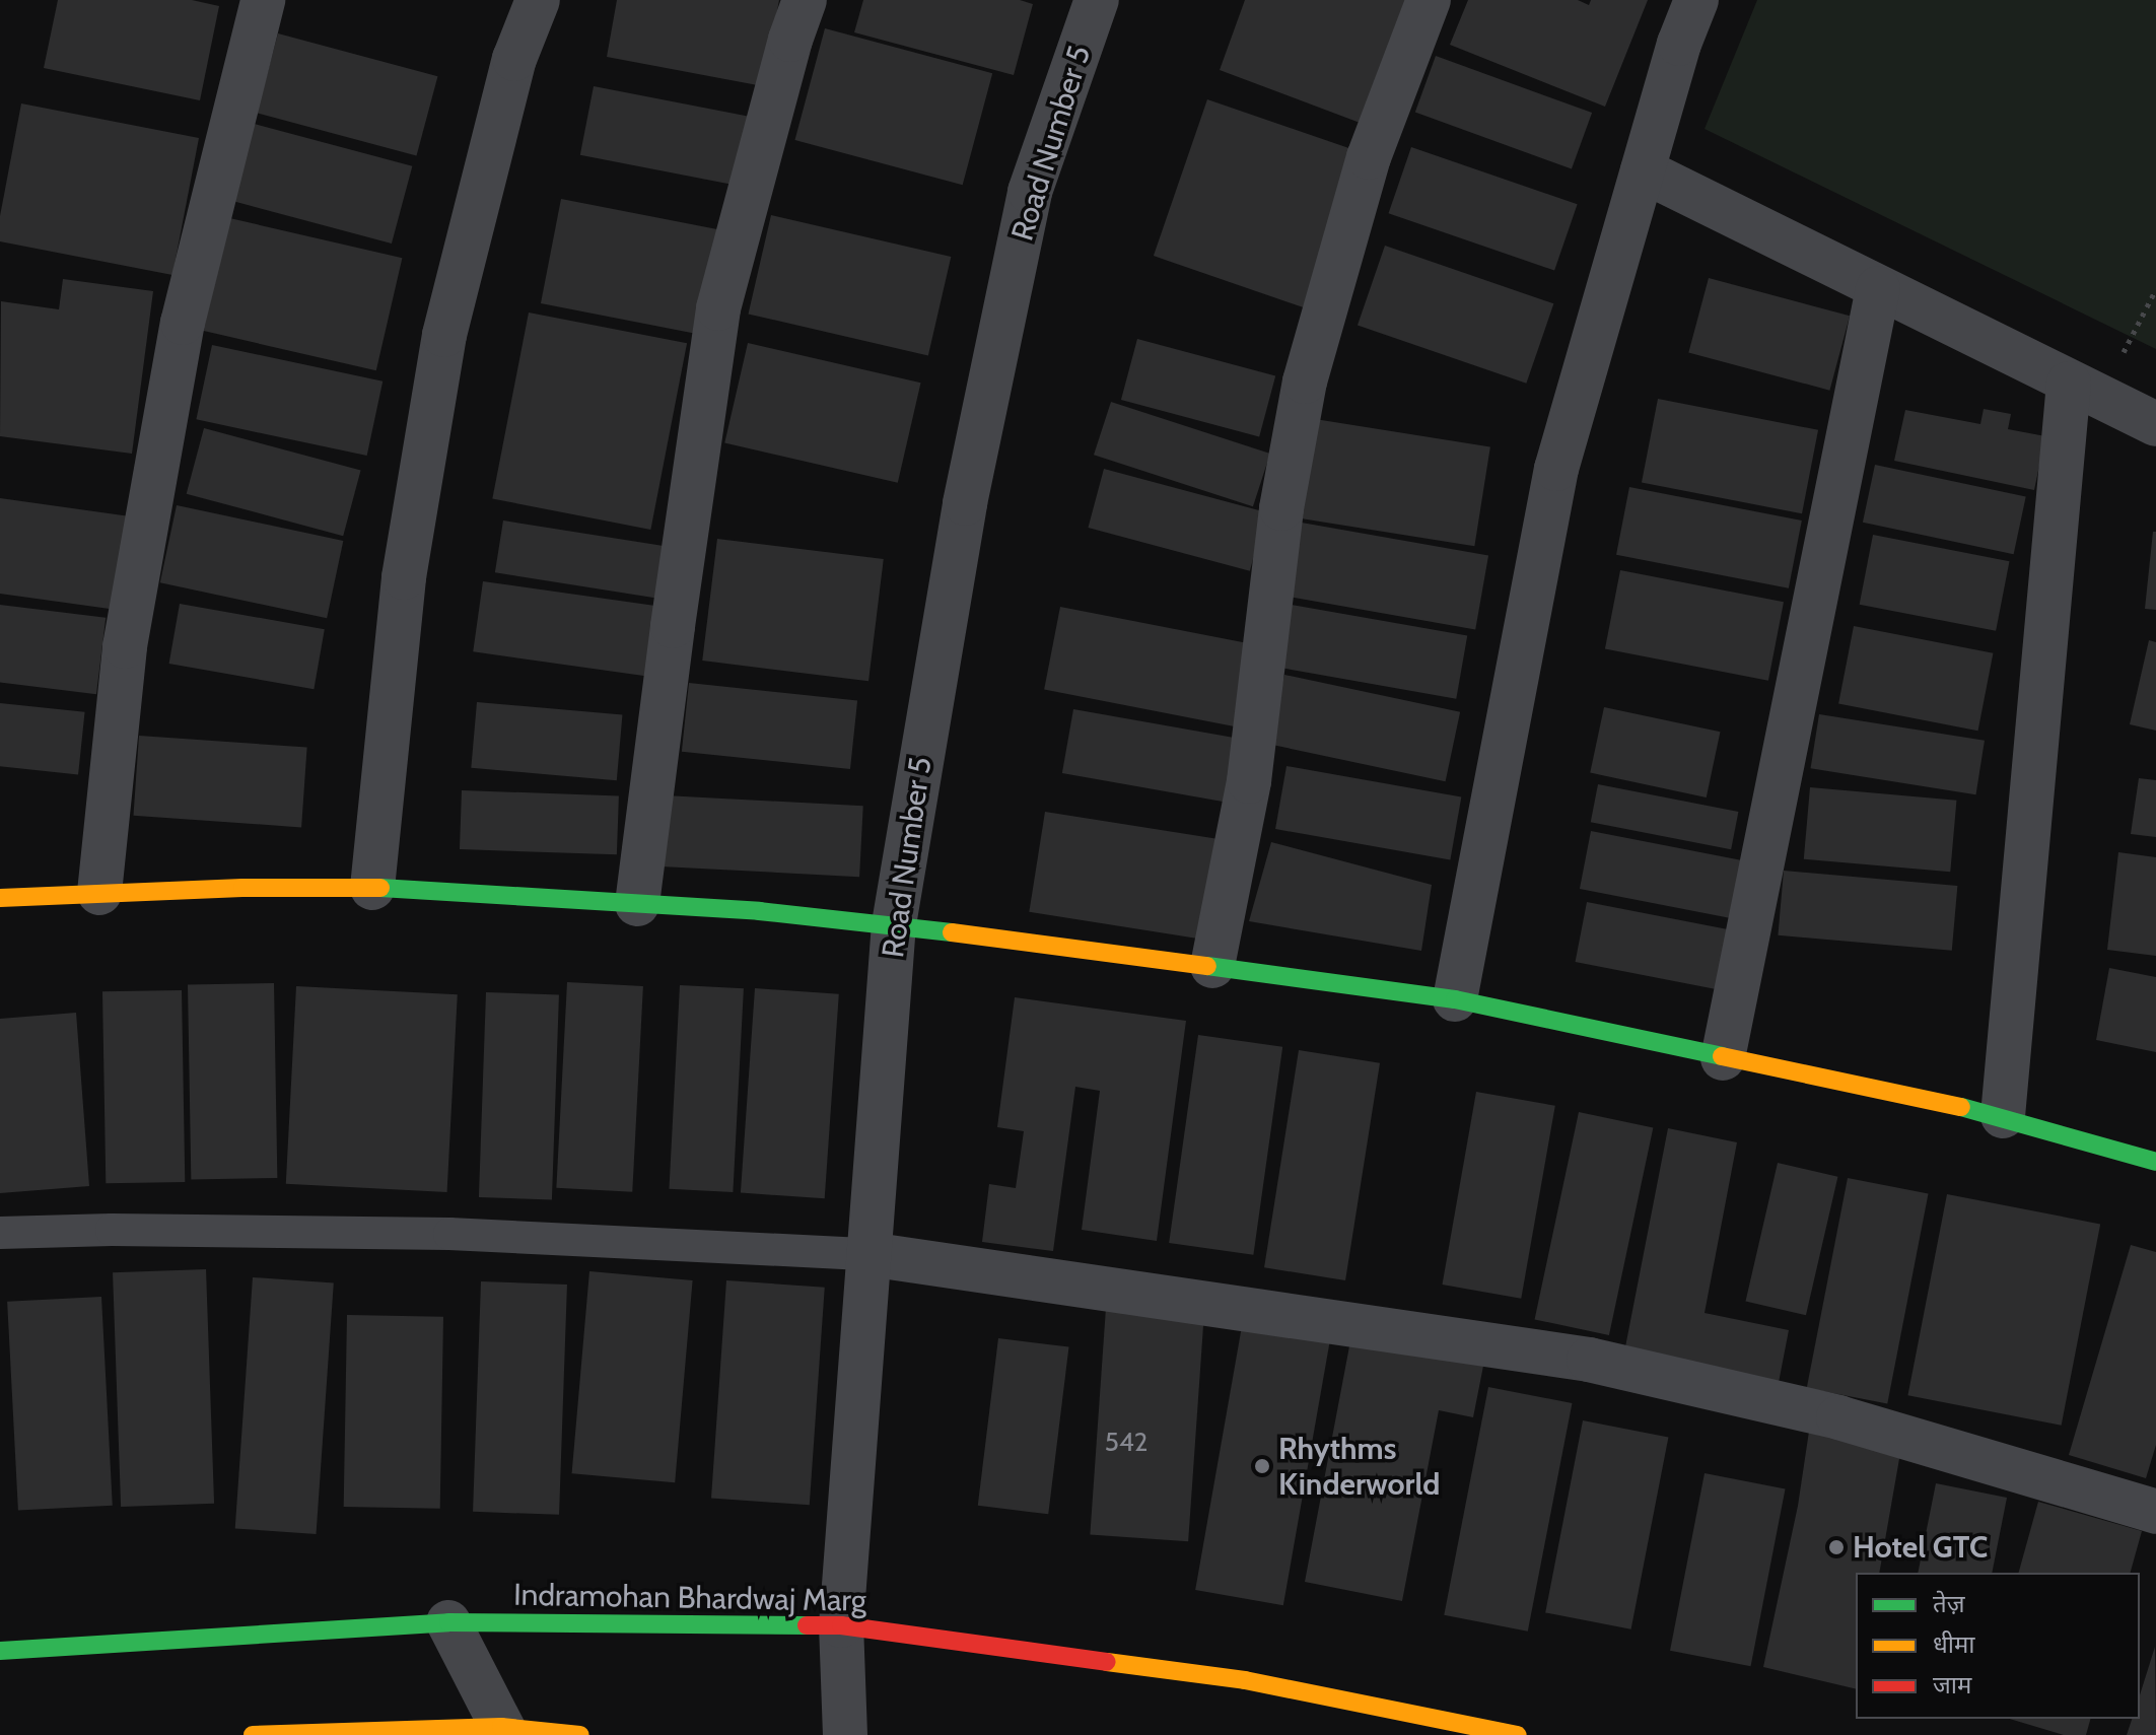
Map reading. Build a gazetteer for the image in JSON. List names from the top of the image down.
{
  "streets": {
    "street": ["Road Number 5", "Indramohan Bhardwaj Marg"]
  },
  "crossings": [
    ["Road Number 5", "Indramohan Bhardwaj Marg"]
  ],
  "places": ["Rhythms Kinderworld", "Hotel GTC"],
  "house_numbers": ["542"],
  "legend": ["तेज़", "धीमा", "जाम"]
}
